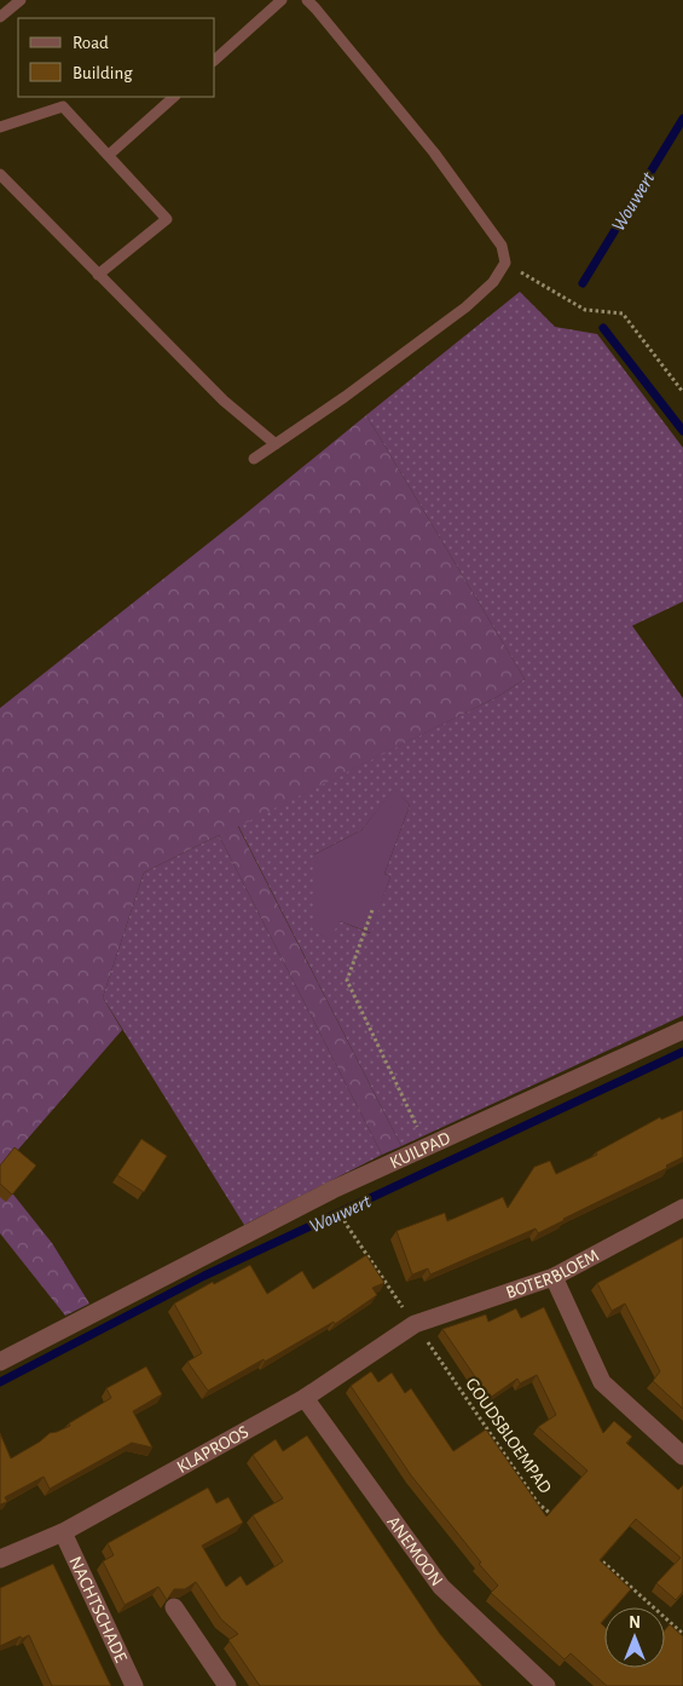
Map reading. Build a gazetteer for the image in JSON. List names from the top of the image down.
{
  "streets": {
    "street": [
      "KUILPAD",
      "BOTERBLOEM",
      "KLAPROOS",
      "ANEMOON",
      "NACHTSCHADE"
    ],
    "path": ["GOUDSBLOEMPAD"]
  },
  "crossings": [
    ["BOTERBLOEM", "GOUDSBLOEMPAD"],
    ["BOTERBLOEM", "KLAPROOS"],
    ["GOUDSBLOEMPAD", "KLAPROOS"],
    ["KLAPROOS", "ANEMOON"],
    ["KLAPROOS", "NACHTSCHADE"]
  ],
  "water": ["Wouwert"],
  "legend": ["Road", "Building"],
  "north": "top"
}
